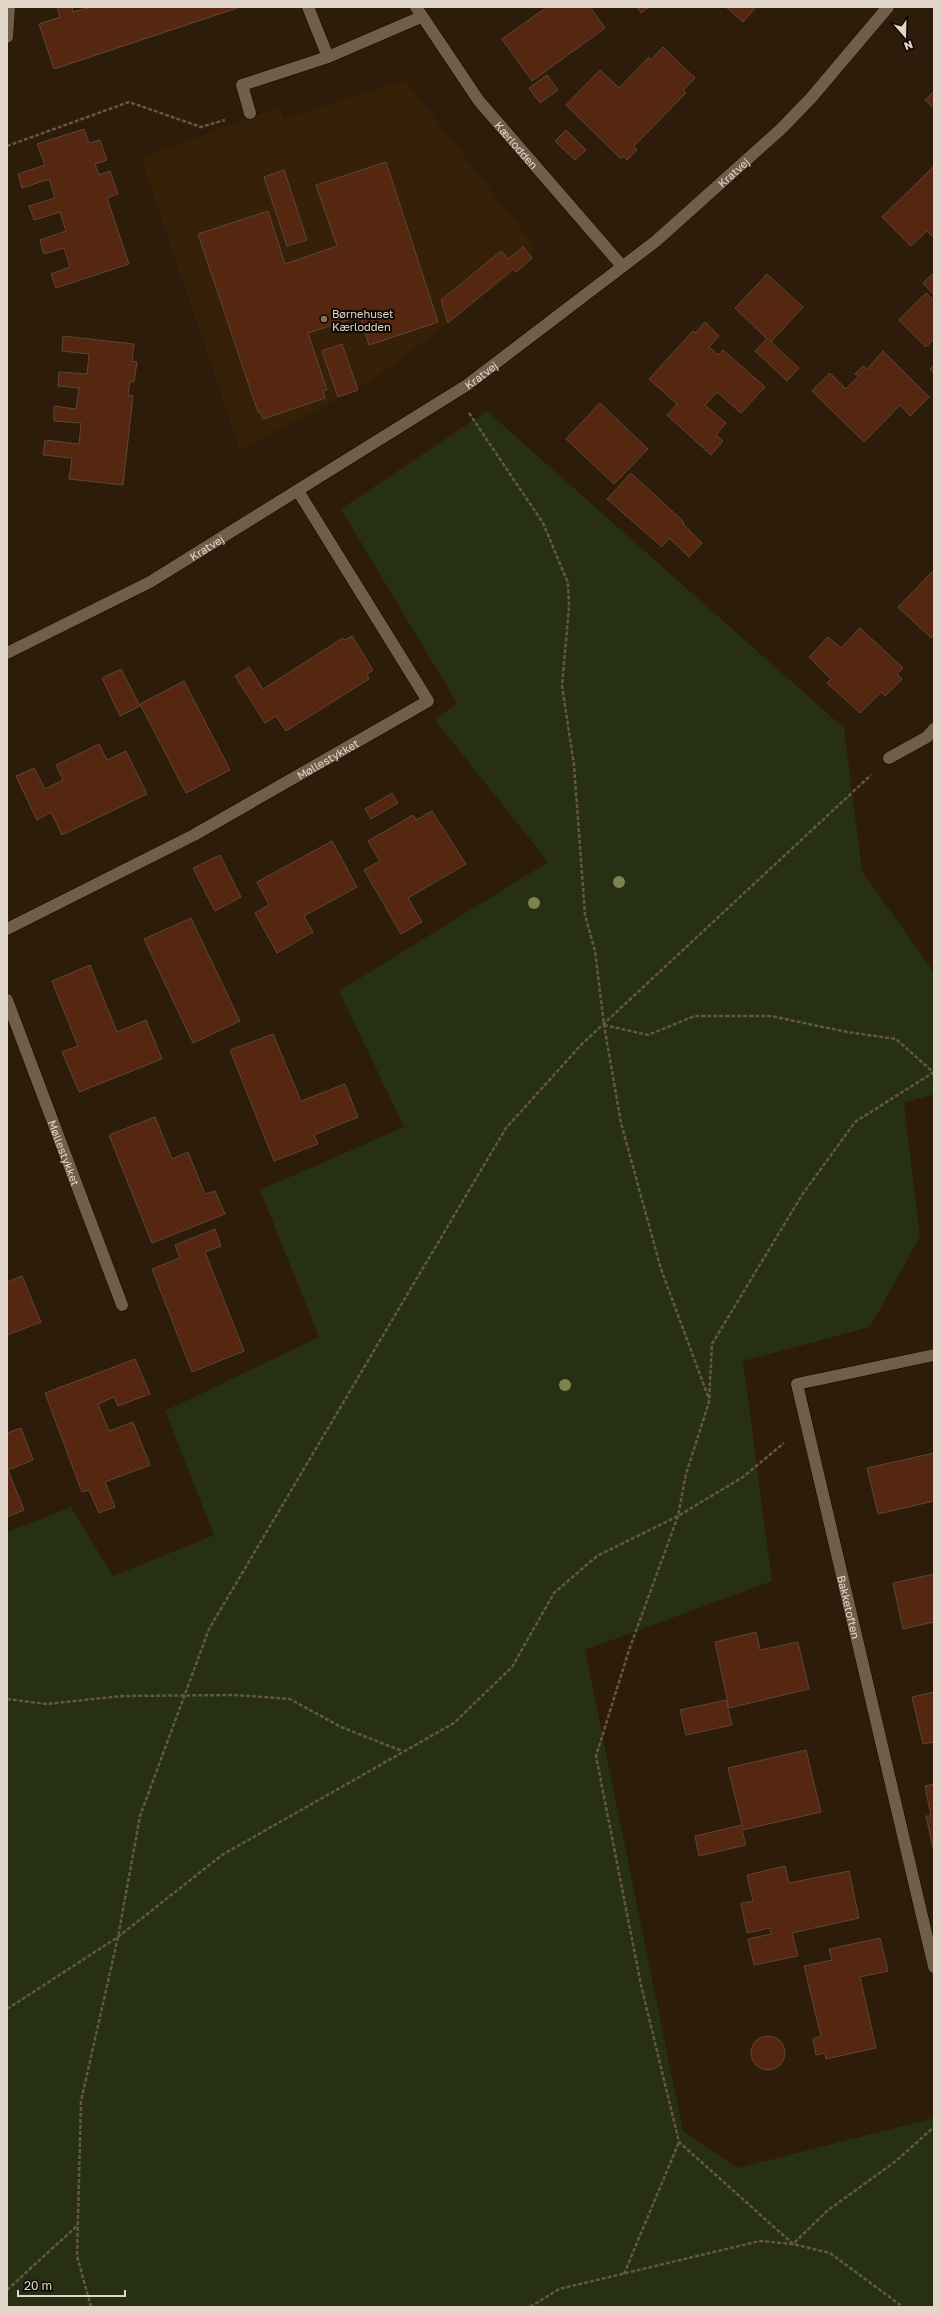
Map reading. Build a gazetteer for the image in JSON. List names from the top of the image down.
{
  "streets": {
    "street": [
      "Kærlodden",
      "Kratvej",
      "Møllestykket",
      "Bakketoften"
    ]
  },
  "crossings": [
    ["Kærlodden", "Kratvej"],
    ["Kratvej", "Møllestykket"]
  ],
  "places": ["Børnehuset Kærlodden"],
  "scale_bar": "20 m",
  "north": "bottom"
}
